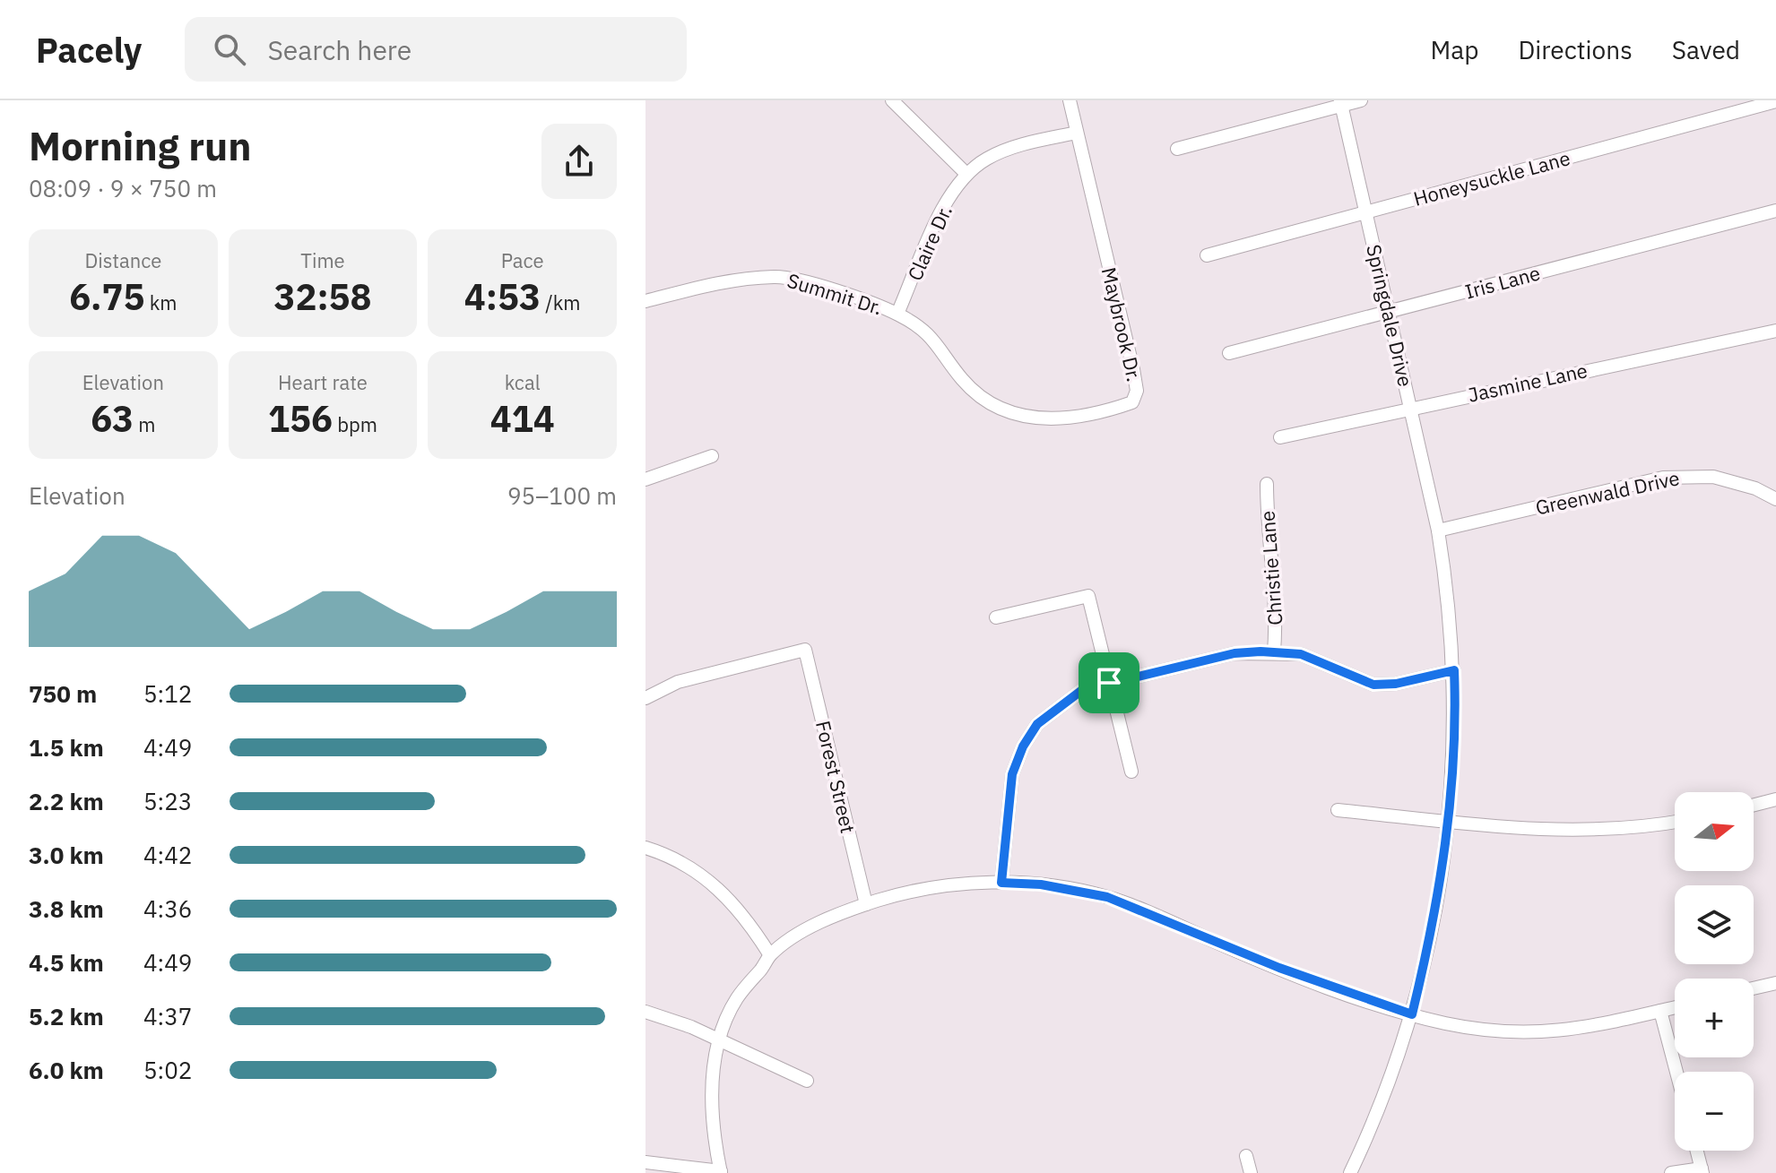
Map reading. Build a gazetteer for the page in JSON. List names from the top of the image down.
{
  "streets": {
    "street": [
      "Honeysuckle Lane",
      "Claire Dr.",
      "Iris Lane",
      "Summit Dr.",
      "Springdale Drive",
      "Maybrook Dr.",
      "Jasmine Lane",
      "Greenwald Drive",
      "Christie Lane",
      "Forest Street"
    ]
  },
  "crossings": [
    ["Honeysuckle Lane", "Springdale Drive"],
    ["Claire Dr.", "Summit Dr."],
    ["Claire Dr.", "Maybrook Dr."],
    ["Iris Lane", "Springdale Drive"],
    ["Summit Dr.", "Maybrook Dr."],
    ["Springdale Drive", "Jasmine Lane"],
    ["Springdale Drive", "Greenwald Drive"]
  ],
  "north": "right",
  "page": {
    "header": "Pacely",
    "search": "Search here",
    "nav": ["Map", "Directions", "Saved"],
    "heading": ["Morning run", "08:09 · 9 × 750 m"],
    "stats": [
      ["Distance", "6.75 km"],
      ["Time", "32:58"],
      ["Pace", "4:53 /km"],
      ["Elevation", "63 m"],
      ["Heart rate", "156 bpm"],
      ["kcal", "414"]
    ],
    "chart": ["Elevation", "95–100 m"],
    "list": [
      {
        "name": "750 m",
        "note": "5:12"
      },
      {
        "name": "1.5 km",
        "note": "4:49"
      },
      {
        "name": "2.2 km",
        "note": "5:23"
      },
      {
        "name": "3.0 km",
        "note": "4:42"
      },
      {
        "name": "3.8 km",
        "note": "4:36"
      },
      {
        "name": "4.5 km",
        "note": "4:49"
      },
      {
        "name": "5.2 km",
        "note": "4:37"
      },
      {
        "name": "6.0 km",
        "note": "5:02"
      }
    ],
    "map_buttons": ["+", "−"]
  }
}
